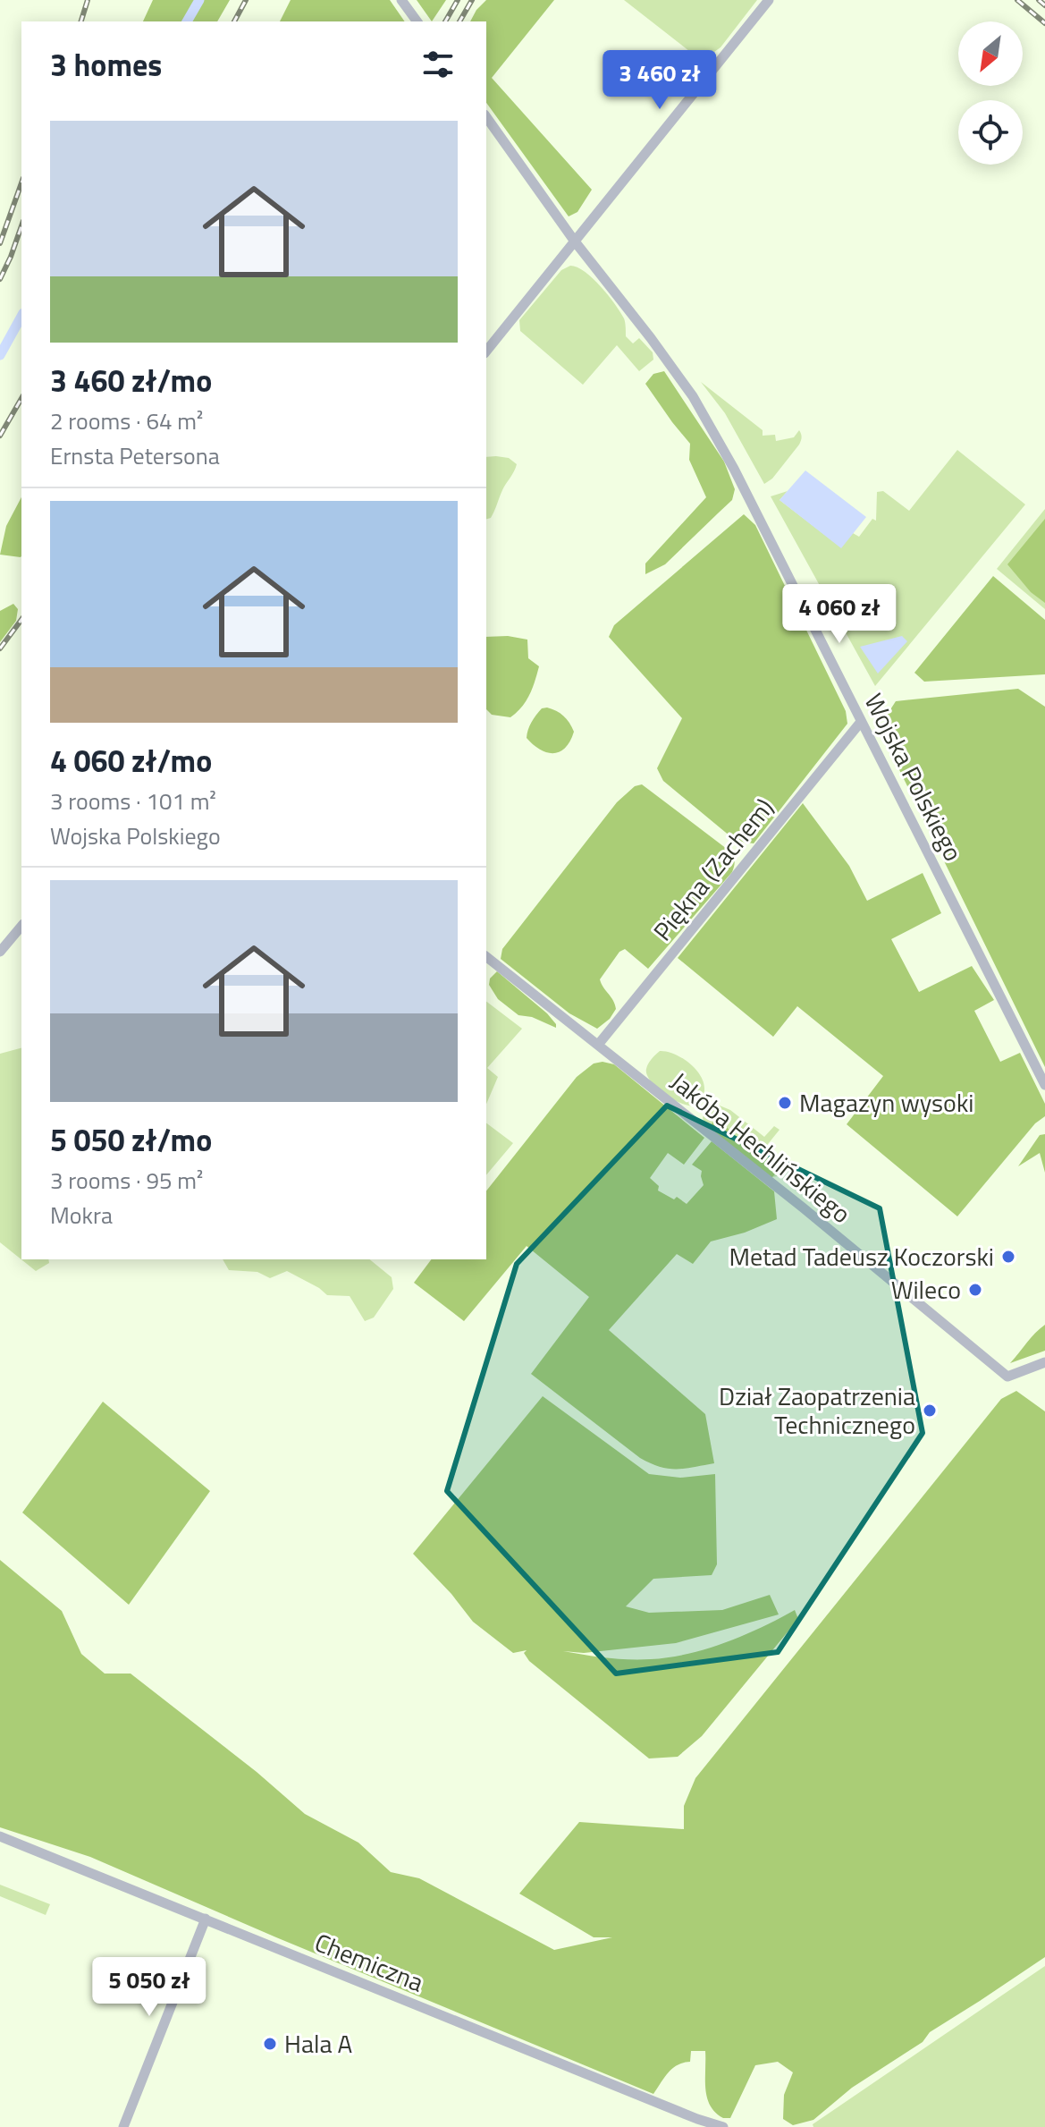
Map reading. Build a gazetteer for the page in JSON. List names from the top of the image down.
{
  "streets": {
    "street": [
      "Wojska Polskiego",
      "Piękna (Zachem)",
      "Jakóba Hechlińskiego",
      "Chemiczna"
    ]
  },
  "crossings": [
    ["Wojska Polskiego", "Piękna (Zachem)"],
    ["Piękna (Zachem)", "Jakóba Hechlińskiego"]
  ],
  "places": [
    "Magazyn wysoki",
    "Metad Tadeusz Koczorski",
    "Wileco",
    "Dział Zaopatrzenia Technicznego",
    "Hala A"
  ],
  "north": "bottom left",
  "page": {
    "heading": "3 homes",
    "price": ["3 460 zł", "4 060 zł", "5 050 zł"],
    "list": [
      {
        "name": "3 460 zł/mo",
        "note": "2 rooms · 64 m² · Ernsta Petersona"
      },
      {
        "name": "4 060 zł/mo",
        "note": "3 rooms · 101 m² · Wojska Polskiego"
      },
      {
        "name": "5 050 zł/mo",
        "note": "3 rooms · 95 m² · Mokra"
      }
    ]
  }
}
